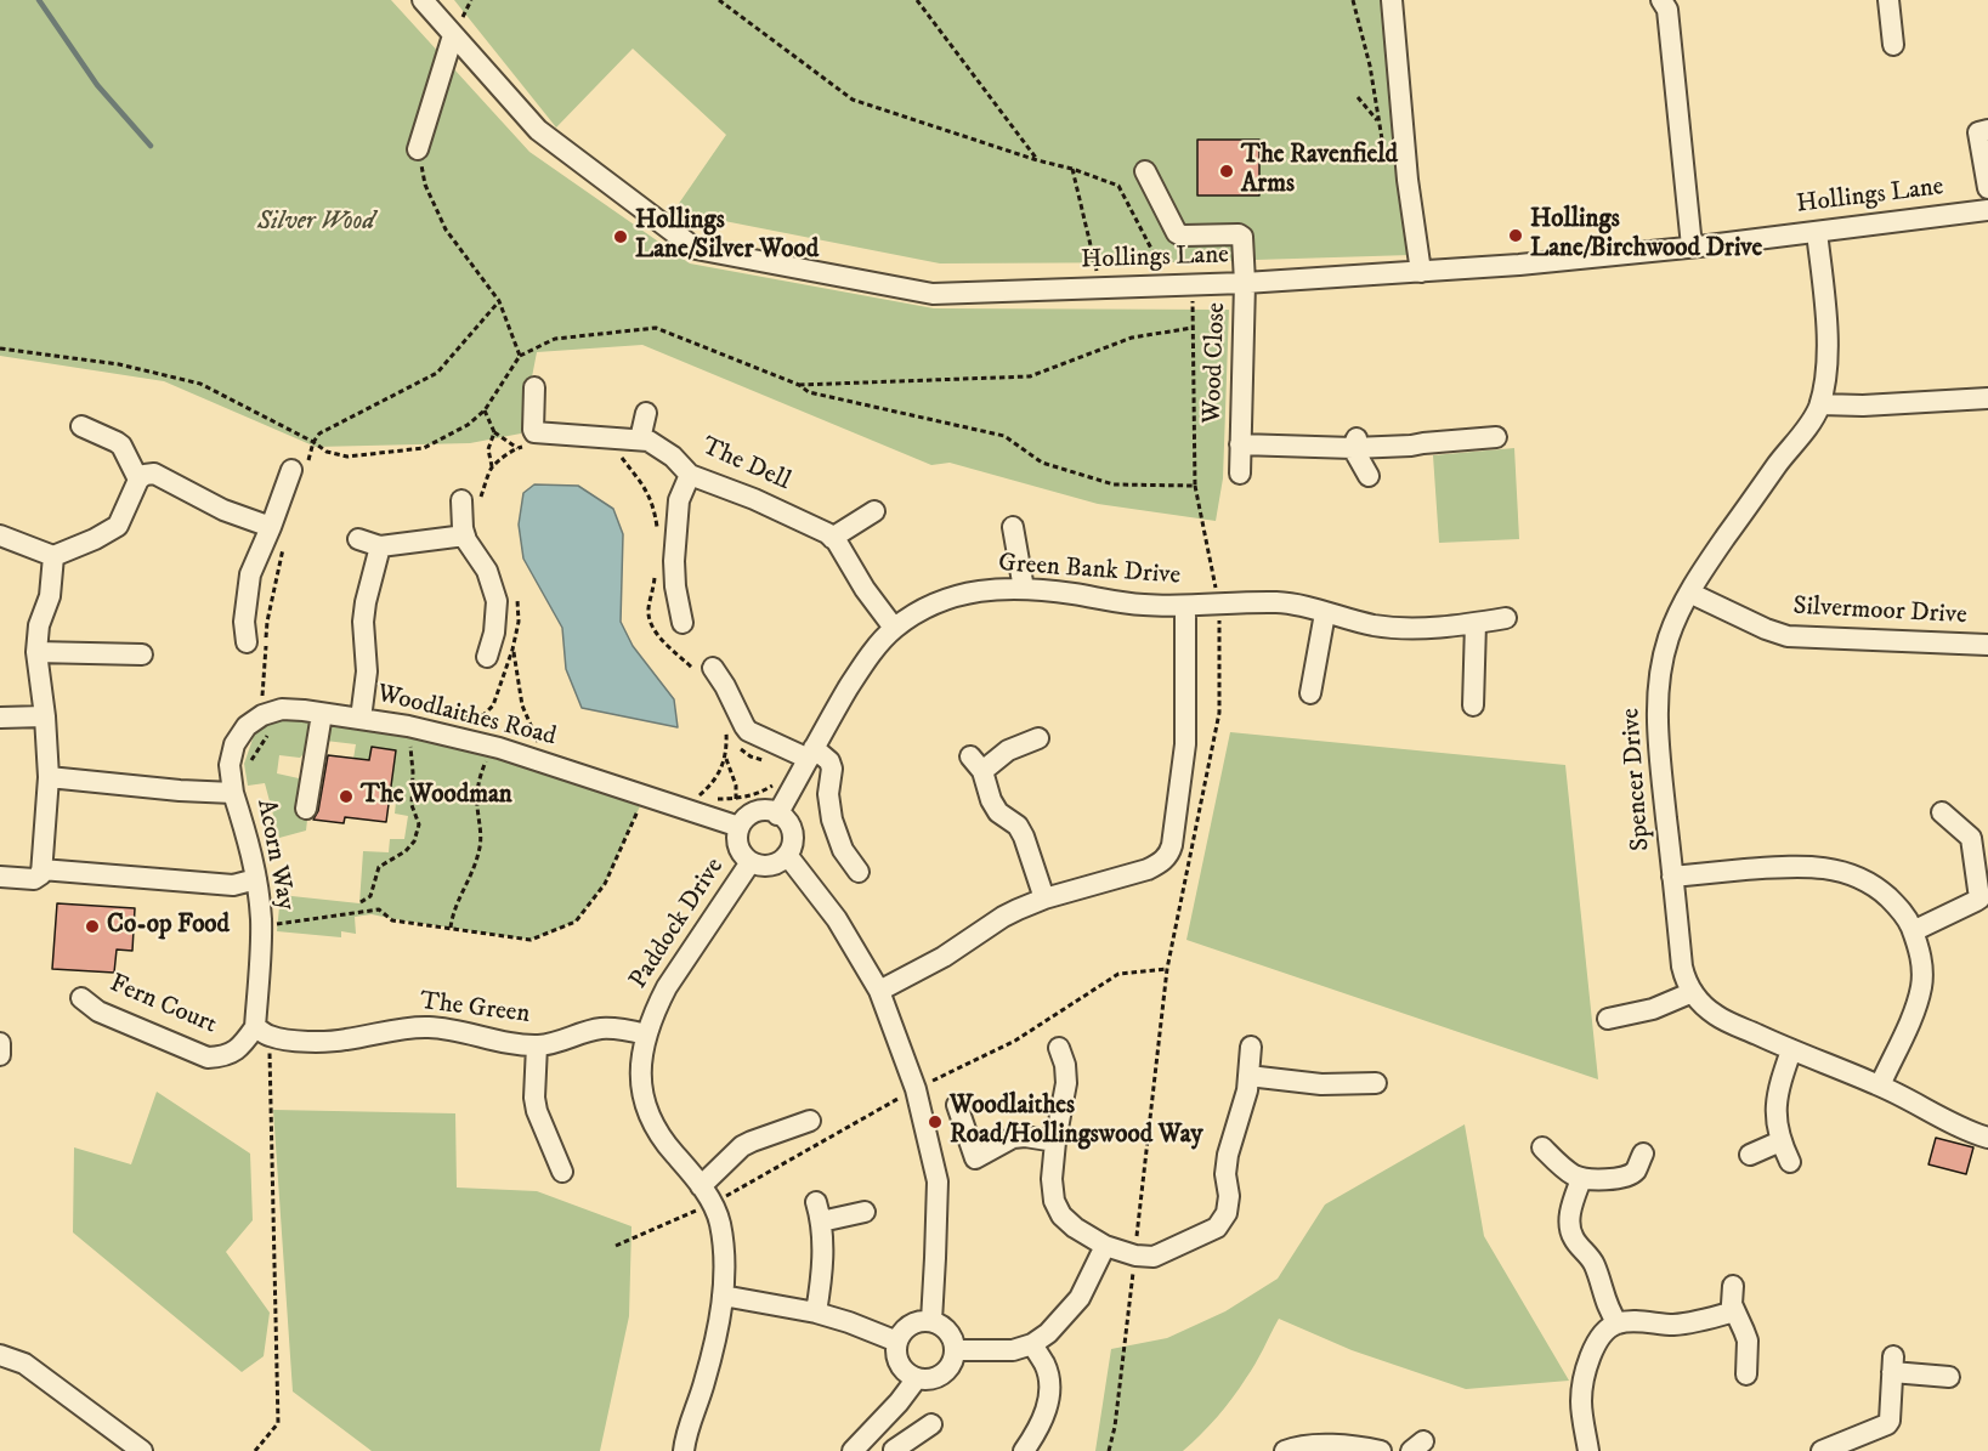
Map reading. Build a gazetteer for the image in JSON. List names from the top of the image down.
{
  "streets": {
    "street": [
      "Hollings Lane",
      "Wood Close",
      "The Dell",
      "Green Bank Drive",
      "Silvermoor Drive",
      "Woodlaithes Road",
      "Spencer Drive",
      "Acorn Way",
      "Paddock Drive",
      "Fern Court",
      "The Green"
    ]
  },
  "crossings": [
    ["Hollings Lane", "Wood Close"],
    ["Hollings Lane", "Spencer Drive"],
    ["Green Bank Drive", "Woodlaithes Road"],
    ["Green Bank Drive", "Paddock Drive"],
    ["Silvermoor Drive", "Spencer Drive"],
    ["Woodlaithes Road", "Paddock Drive"],
    ["Acorn Way", "Fern Court"],
    ["Acorn Way", "The Green"],
    ["Paddock Drive", "The Green"],
    ["Fern Court", "The Green"]
  ],
  "parks": ["Silver Wood"],
  "places": [
    "The Ravenfield Arms",
    "Hollings Lane/Birchwood Drive",
    "Hollings Lane/Silver Wood",
    "The Woodman",
    "Co-op Food",
    "Woodlaithes Road/Hollingswood Way"
  ]
}
